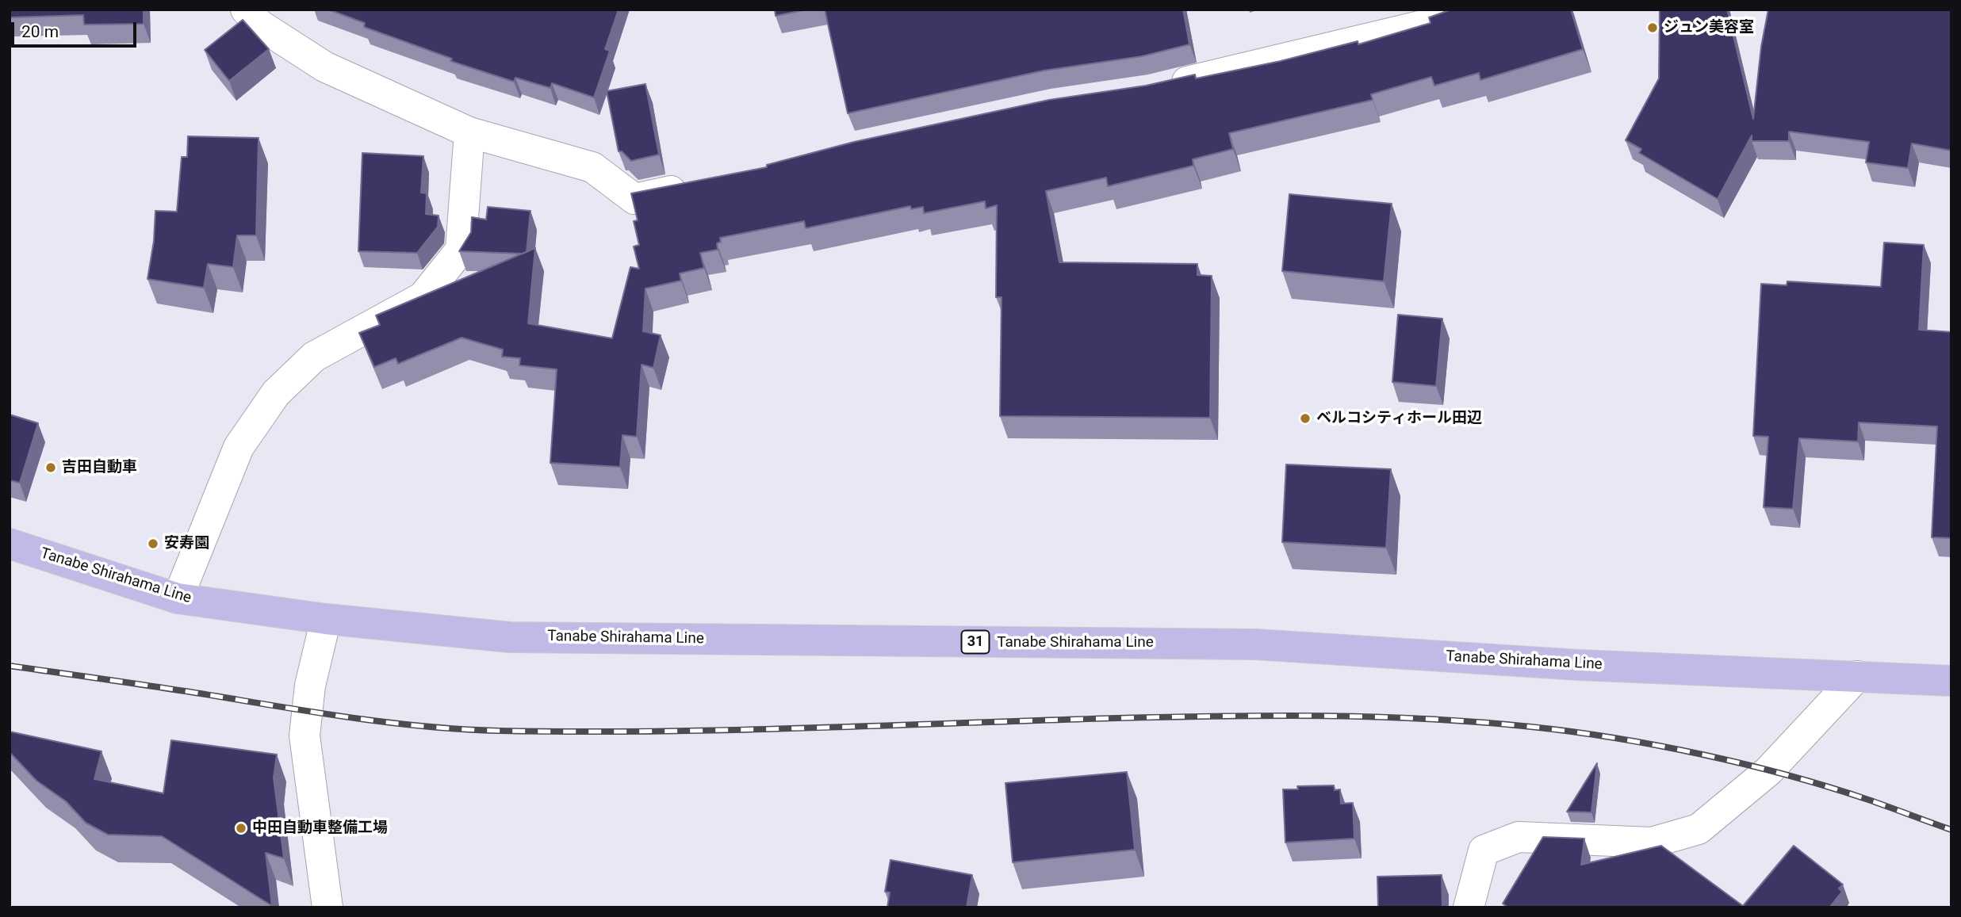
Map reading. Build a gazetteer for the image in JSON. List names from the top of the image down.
{
  "streets": {
    "main road": ["Tanabe Shirahama Line", "31"]
  },
  "places": [
    "ジュン美容室",
    "ベルコシティホール田辺",
    "吉田自動車",
    "安寿園",
    "中田自動車整備工場"
  ],
  "scale_bar": "20 m"
}
